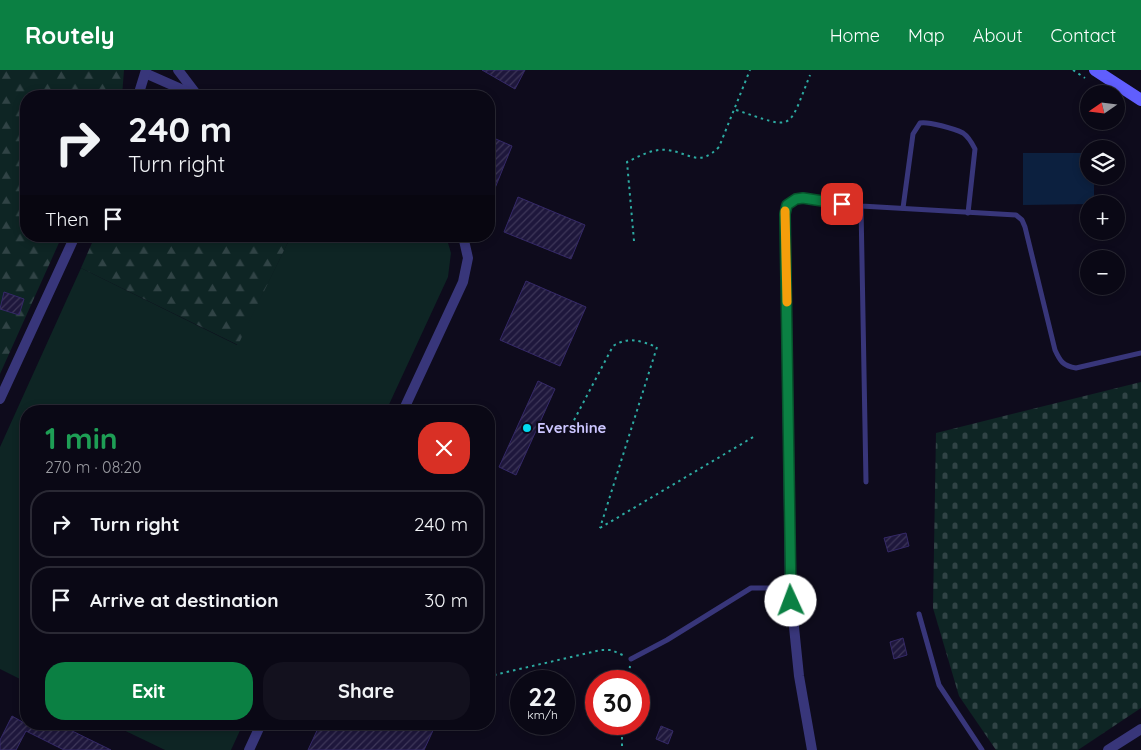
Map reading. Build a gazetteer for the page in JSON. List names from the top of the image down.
{
  "places": ["Evershine"],
  "north": "left",
  "page": {
    "header": "Routely",
    "nav": [
      "Home",
      "Map",
      "About",
      "Contact"
    ],
    "map_buttons": ["+", "−"],
    "turn": ["240 m", "Turn right"],
    "then": "Then",
    "heading": ["1 min", "270 m · 08:20"],
    "list": [
      {
        "name": "Turn right",
        "value": "240 m"
      },
      {
        "name": "Arrive at destination",
        "value": "30 m"
      }
    ],
    "buttons": ["Exit", "Share"],
    "speed": "22 km/h",
    "limit": "30"
  }
}
